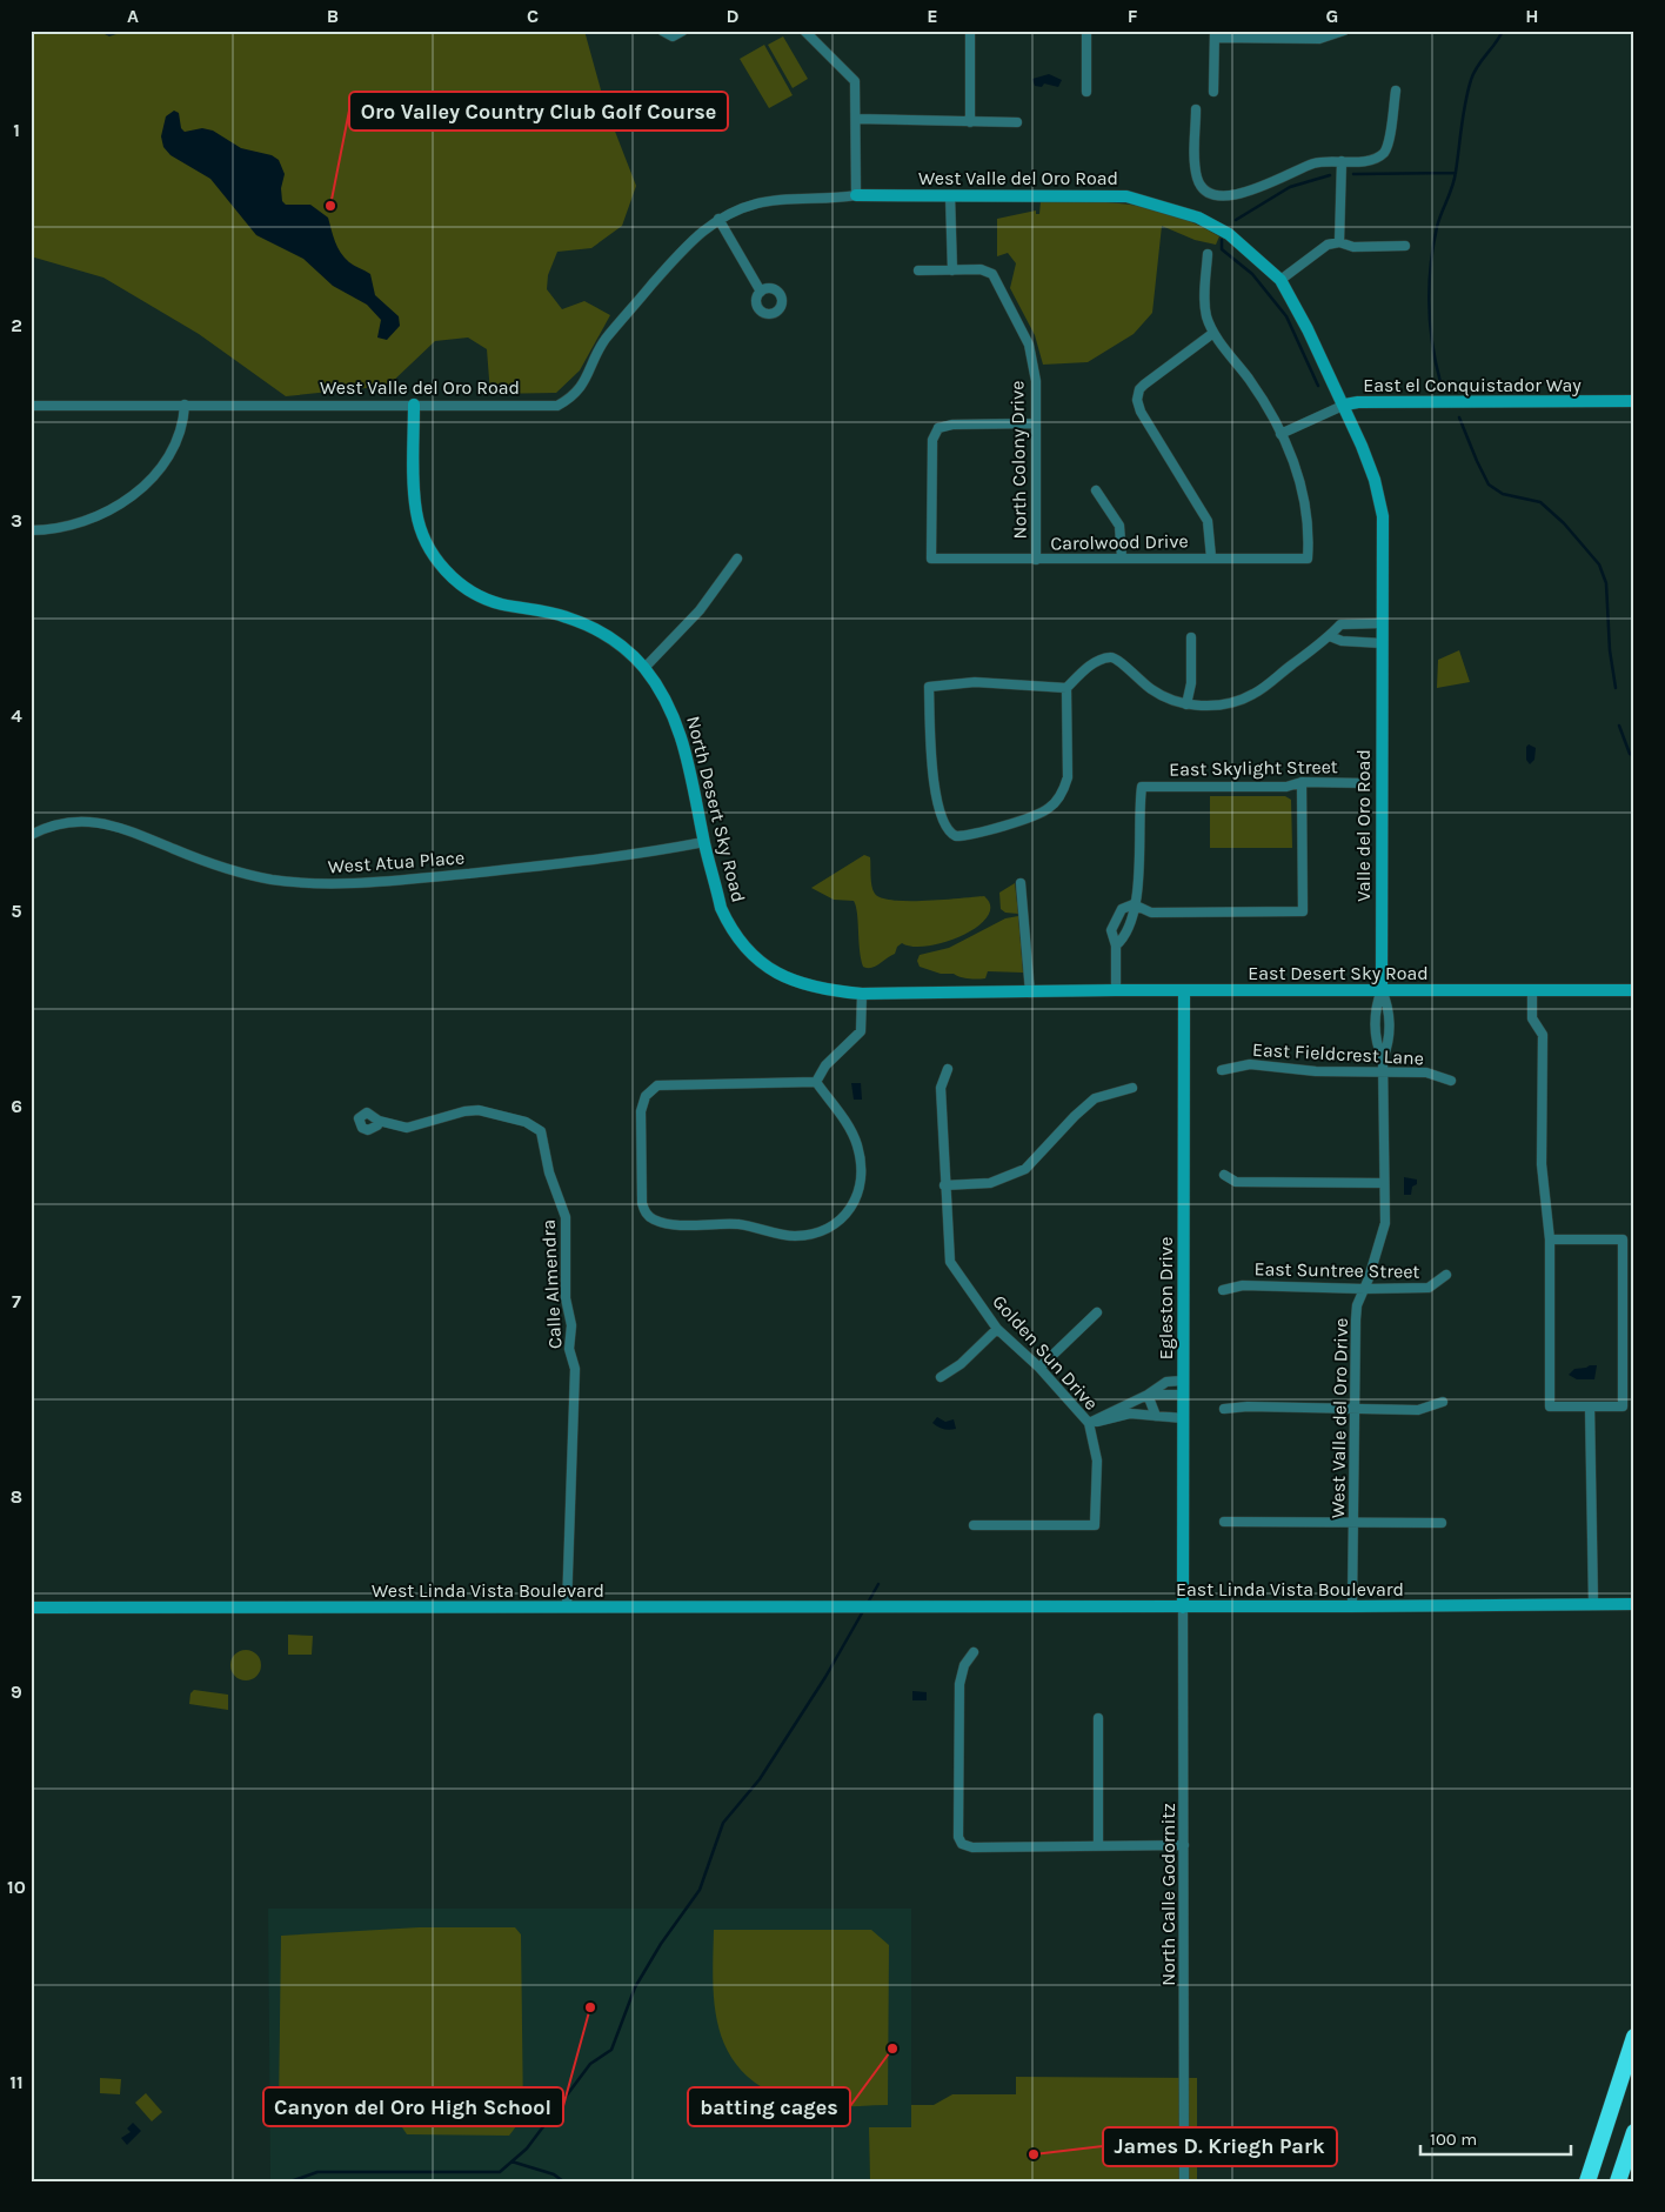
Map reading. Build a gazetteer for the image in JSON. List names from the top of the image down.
{
  "streets": {
    "street": [
      "West Valle del Oro Road",
      "East el Conquistador Way",
      "North Colony Drive",
      "Carolwood Drive",
      "East Skylight Street",
      "North Desert Sky Road",
      "Valle del Oro Road",
      "West Atua Place",
      "East Desert Sky Road",
      "East Fieldcrest Lane",
      "East Suntree Street",
      "Calle Almendra",
      "Egleston Drive",
      "Golden Sun Drive",
      "West Valle del Oro Drive",
      "East Linda Vista Boulevard",
      "West Linda Vista Boulevard",
      "North Calle Godornitz"
    ]
  },
  "crossings": [
    ["West Valle del Oro Road", "East el Conquistador Way"],
    ["West Valle del Oro Road", "North Desert Sky Road"],
    ["West Valle del Oro Road", "Valle del Oro Road"],
    ["East el Conquistador Way", "Carolwood Drive"],
    ["North Colony Drive", "Carolwood Drive"],
    ["North Desert Sky Road", "West Atua Place"],
    ["North Desert Sky Road", "East Desert Sky Road"],
    ["Valle del Oro Road", "East Desert Sky Road"],
    ["Valle del Oro Road", "West Valle del Oro Drive"],
    ["East Desert Sky Road", "Egleston Drive"],
    ["East Desert Sky Road", "West Valle del Oro Drive"],
    ["East Fieldcrest Lane", "West Valle del Oro Drive"],
    ["East Suntree Street", "West Valle del Oro Drive"],
    ["Calle Almendra", "West Linda Vista Boulevard"],
    ["Egleston Drive", "East Linda Vista Boulevard"],
    ["Egleston Drive", "North Calle Godornitz"],
    ["West Valle del Oro Drive", "East Linda Vista Boulevard"],
    ["East Linda Vista Boulevard", "West Linda Vista Boulevard"],
    ["East Linda Vista Boulevard", "North Calle Godornitz"]
  ],
  "places": [
    "Oro Valley Country Club Golf Course",
    "Canyon del Oro High School",
    "batting cages",
    "James D. Kriegh Park"
  ],
  "scale_bar": "100 m",
  "grid": {
    "columns": [
      "A",
      "B",
      "C",
      "D",
      "E",
      "F",
      "G",
      "H"
    ],
    "rows": [
      "1",
      "2",
      "3",
      "4",
      "5",
      "6",
      "7",
      "8",
      "9",
      "10",
      "11"
    ]
  }
}
